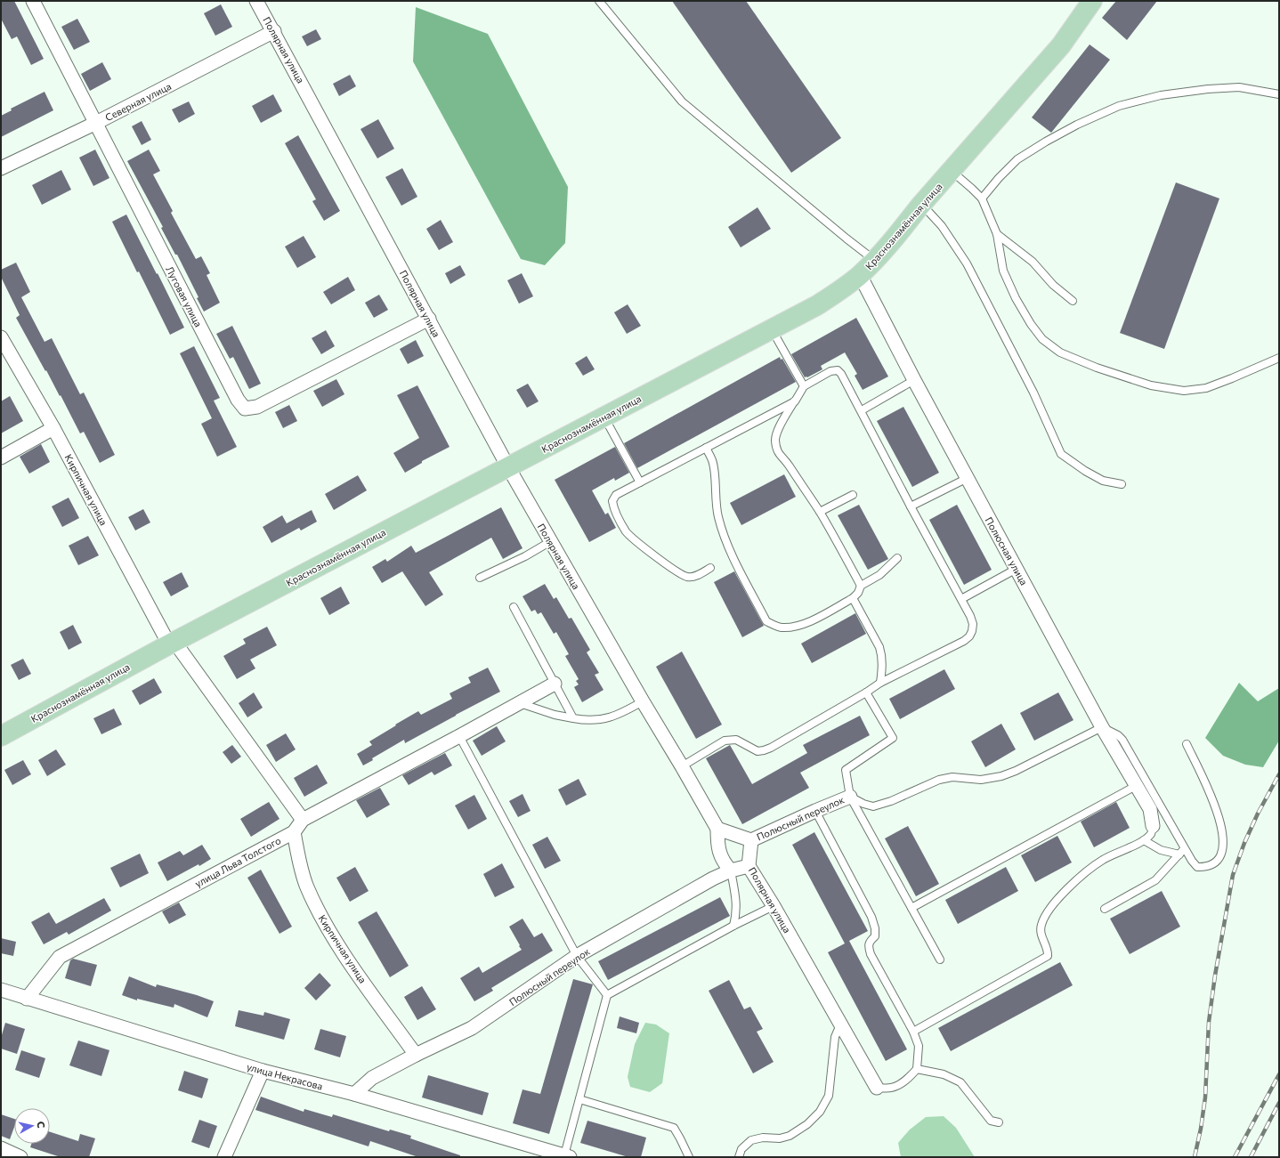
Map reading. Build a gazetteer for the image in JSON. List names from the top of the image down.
{
  "streets": {
    "main road": ["Краснознамённая улица"],
    "street": [
      "Полярная улица",
      "Северная улица",
      "Луговая улица",
      "Кирпичная улица",
      "Полюсная улица",
      "Полюсный переулок",
      "улица Льва Толстого",
      "улица Некрасова"
    ]
  },
  "crossings": [
    ["Полярная улица", "Северная улица"],
    ["Полярная улица", "Краснознамённая улица"],
    ["Полярная улица", "Луговая улица"],
    ["Полярная улица", "Полюсный переулок"],
    ["Северная улица", "Луговая улица"],
    ["Краснознамённая улица", "Кирпичная улица"],
    ["Краснознамённая улица", "Полюсная улица"],
    ["Кирпичная улица", "Полюсный переулок"],
    ["Кирпичная улица", "улица Льва Толстого"],
    ["Полюсный переулок", "улица Некрасова"],
    ["улица Льва Толстого", "улица Некрасова"]
  ],
  "north": "right"
}
